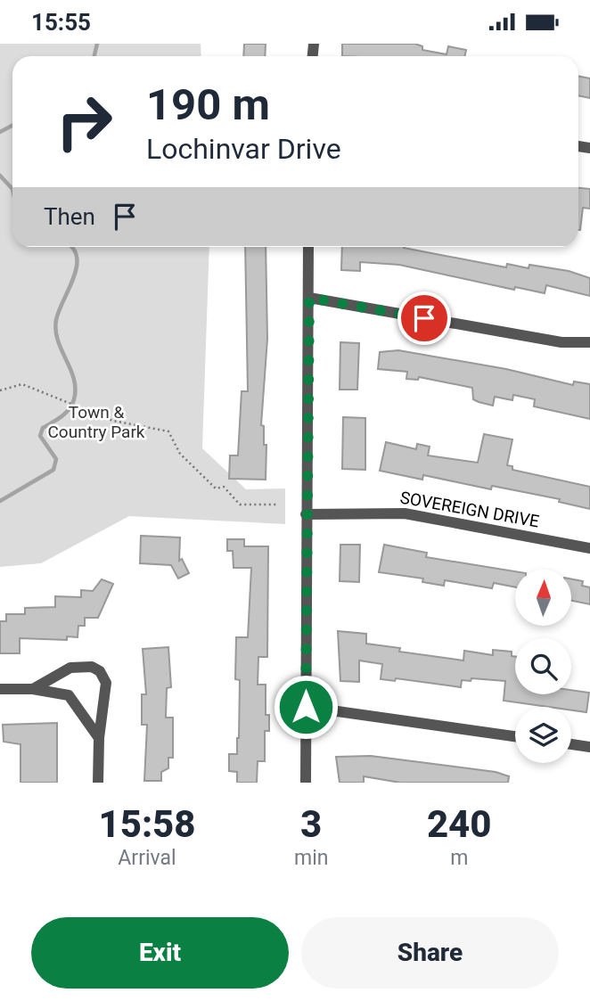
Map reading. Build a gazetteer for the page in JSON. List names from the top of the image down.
{
  "streets": {
    "street": ["SOVEREIGN DRIVE"]
  },
  "parks": ["Town & Country Park"],
  "north": "top",
  "page": {
    "status": "15:55",
    "turn": ["190 m", "Lochinvar Drive"],
    "then": "Then",
    "eta": [
      "15:58",
      "Arrival",
      "3",
      "min",
      "240",
      "m"
    ],
    "buttons": ["Exit", "Share"]
  }
}
